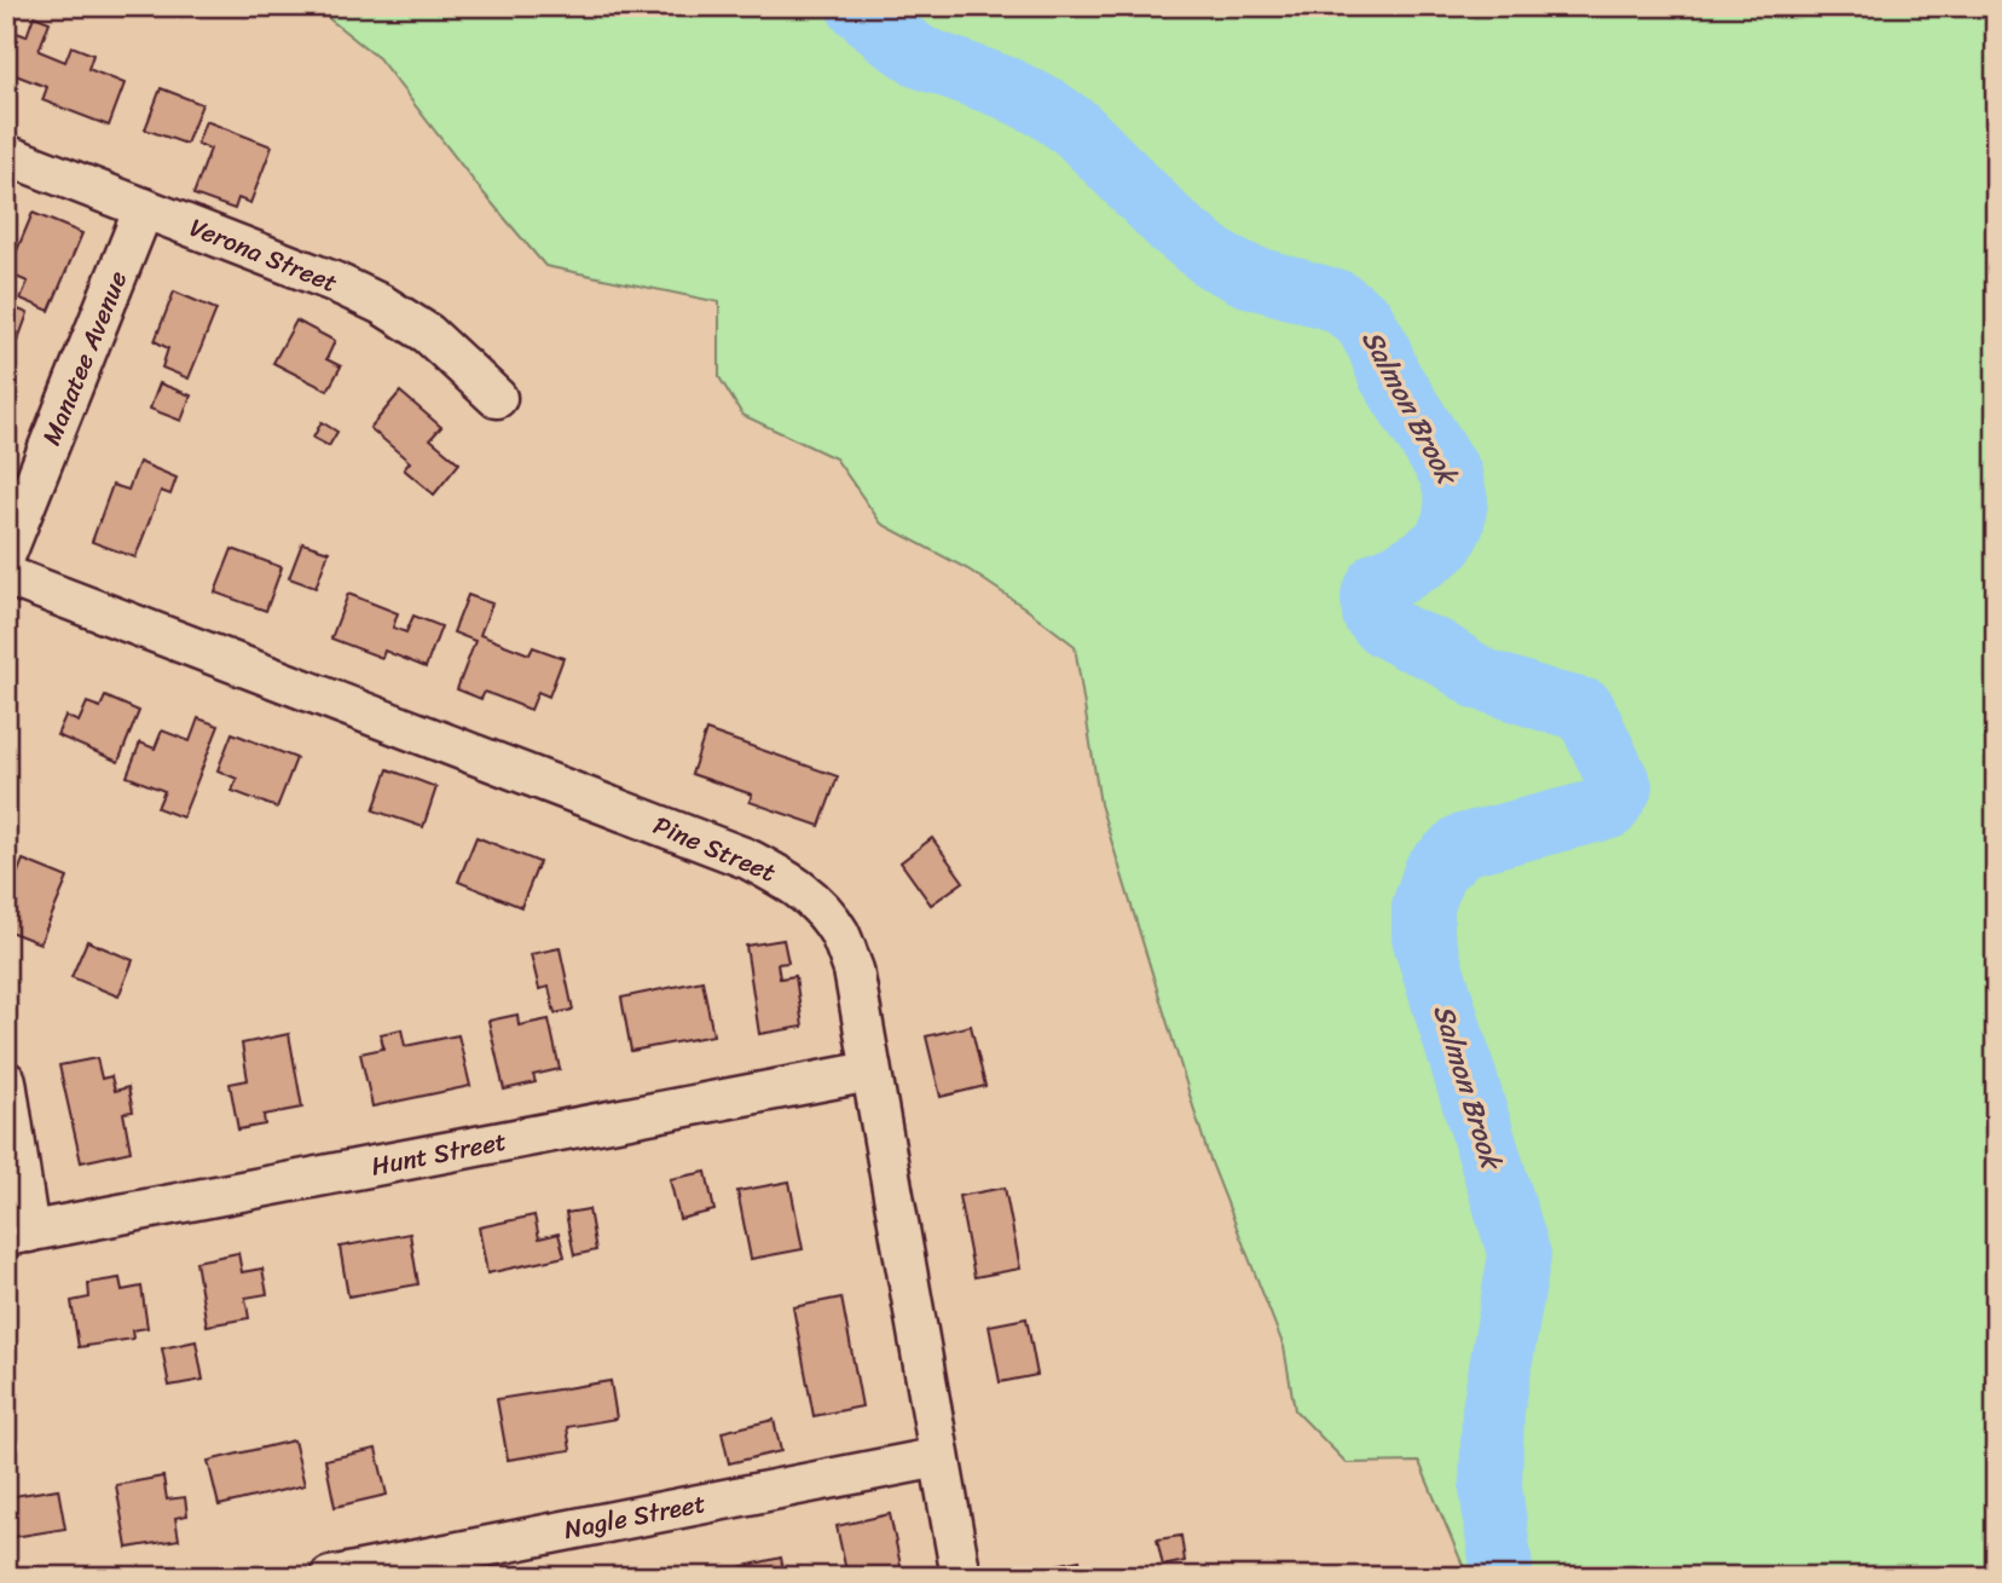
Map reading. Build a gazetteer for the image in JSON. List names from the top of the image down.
{
  "streets": {
    "street": [
      "Verona Street",
      "Manatee Avenue",
      "Pine Street",
      "Hunt Street",
      "Nagle Street"
    ]
  },
  "crossings": [
    ["Verona Street", "Manatee Avenue"],
    ["Pine Street", "Hunt Street"],
    ["Pine Street", "Nagle Street"]
  ],
  "water": ["Salmon Brook"]
}
